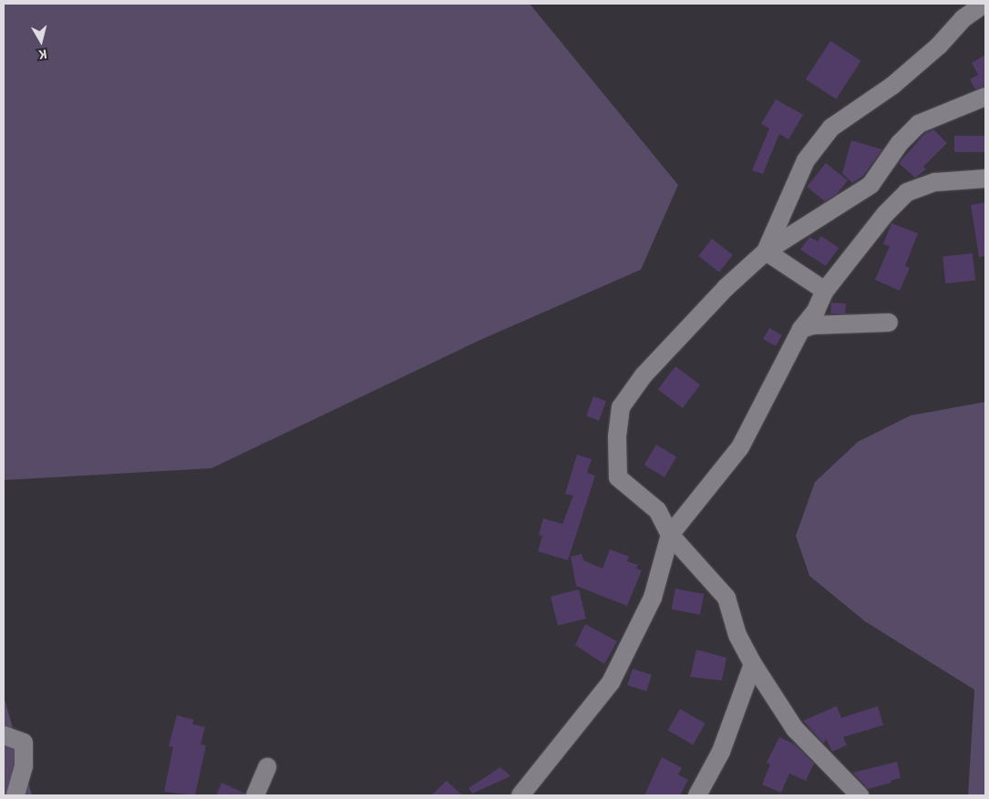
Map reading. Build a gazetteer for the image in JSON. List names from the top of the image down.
{
  "north": "bottom"
}
